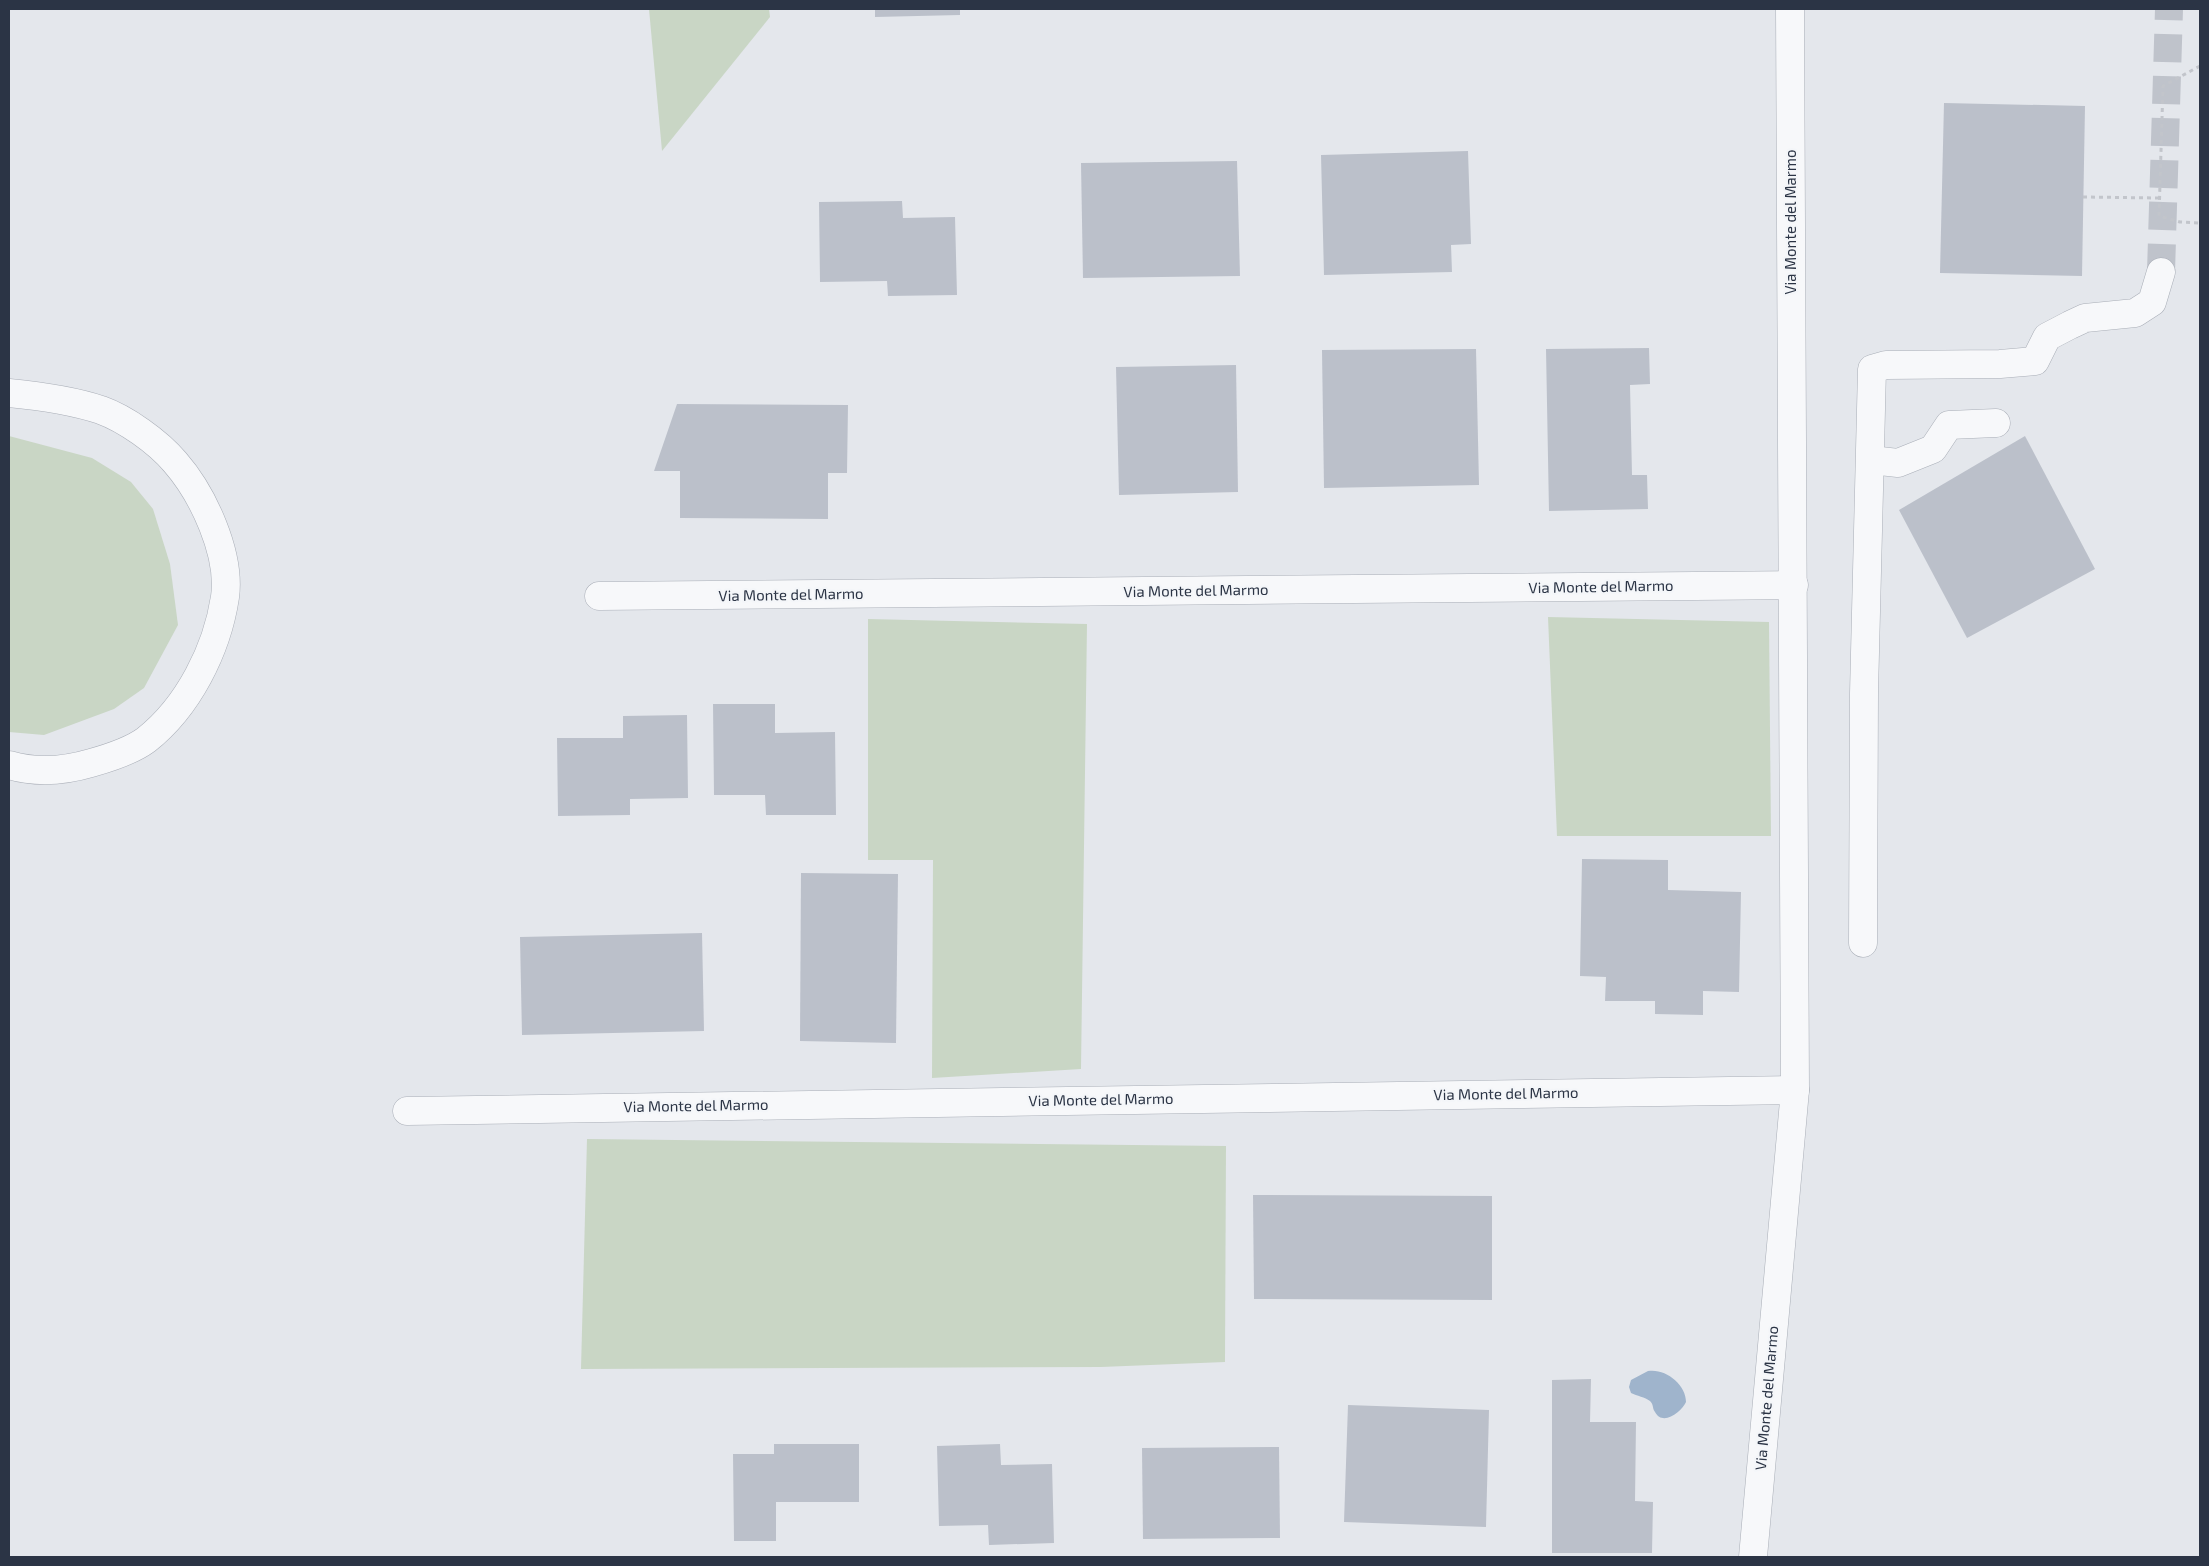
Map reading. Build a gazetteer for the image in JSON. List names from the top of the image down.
{
  "streets": {
    "street": ["Via Monte del Marmo"]
  }
}
